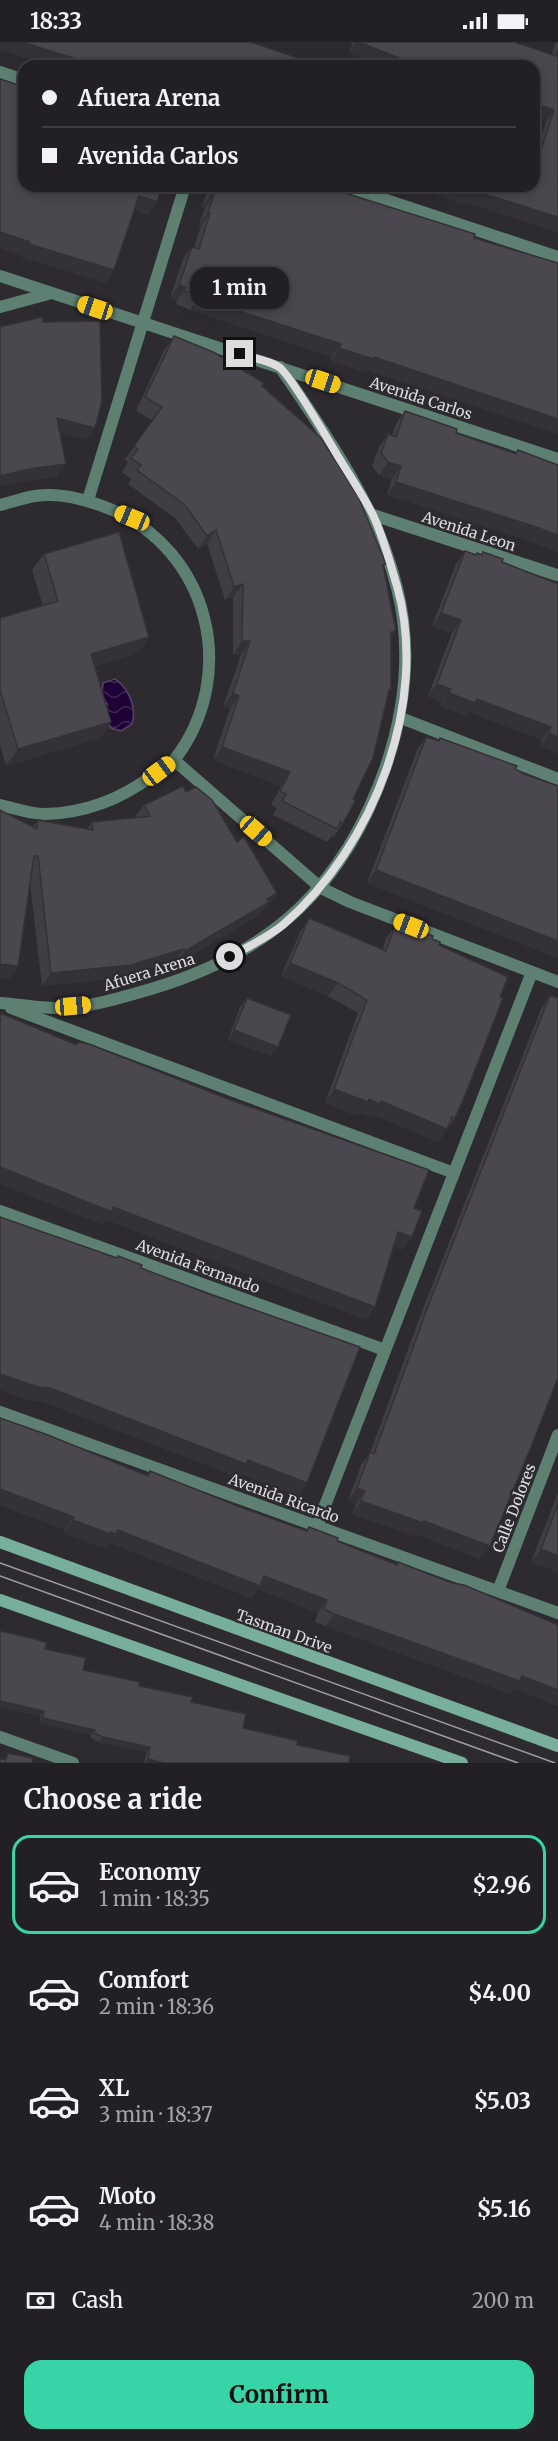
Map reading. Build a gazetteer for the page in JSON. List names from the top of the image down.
{
  "streets": {
    "street": ["Tasman Drive"],
    "lane": [
      "Avenida Carlos",
      "Avenida Leon",
      "Afuera Arena",
      "Avenida Fernando",
      "Avenida Ricardo",
      "Calle Dolores"
    ]
  },
  "crossings": [
    ["Avenida Carlos", "Afuera Arena"],
    ["Avenida Leon", "Afuera Arena"],
    ["Avenida Ricardo", "Calle Dolores"]
  ],
  "page": {
    "status": "18:33",
    "banner": ["Afuera Arena", "Avenida Carlos"],
    "bubble": "1 min",
    "heading": "Choose a ride",
    "list": [
      {
        "name": "Economy",
        "note": "1 min · 18:35",
        "value": "$2.96"
      },
      {
        "name": "Comfort",
        "note": "2 min · 18:36",
        "value": "$4.00"
      },
      {
        "name": "XL",
        "note": "3 min · 18:37",
        "value": "$5.03"
      },
      {
        "name": "Moto",
        "note": "4 min · 18:38",
        "value": "$5.16"
      }
    ],
    "pay": ["Cash", "200 m"],
    "buttons": "Confirm"
  }
}
